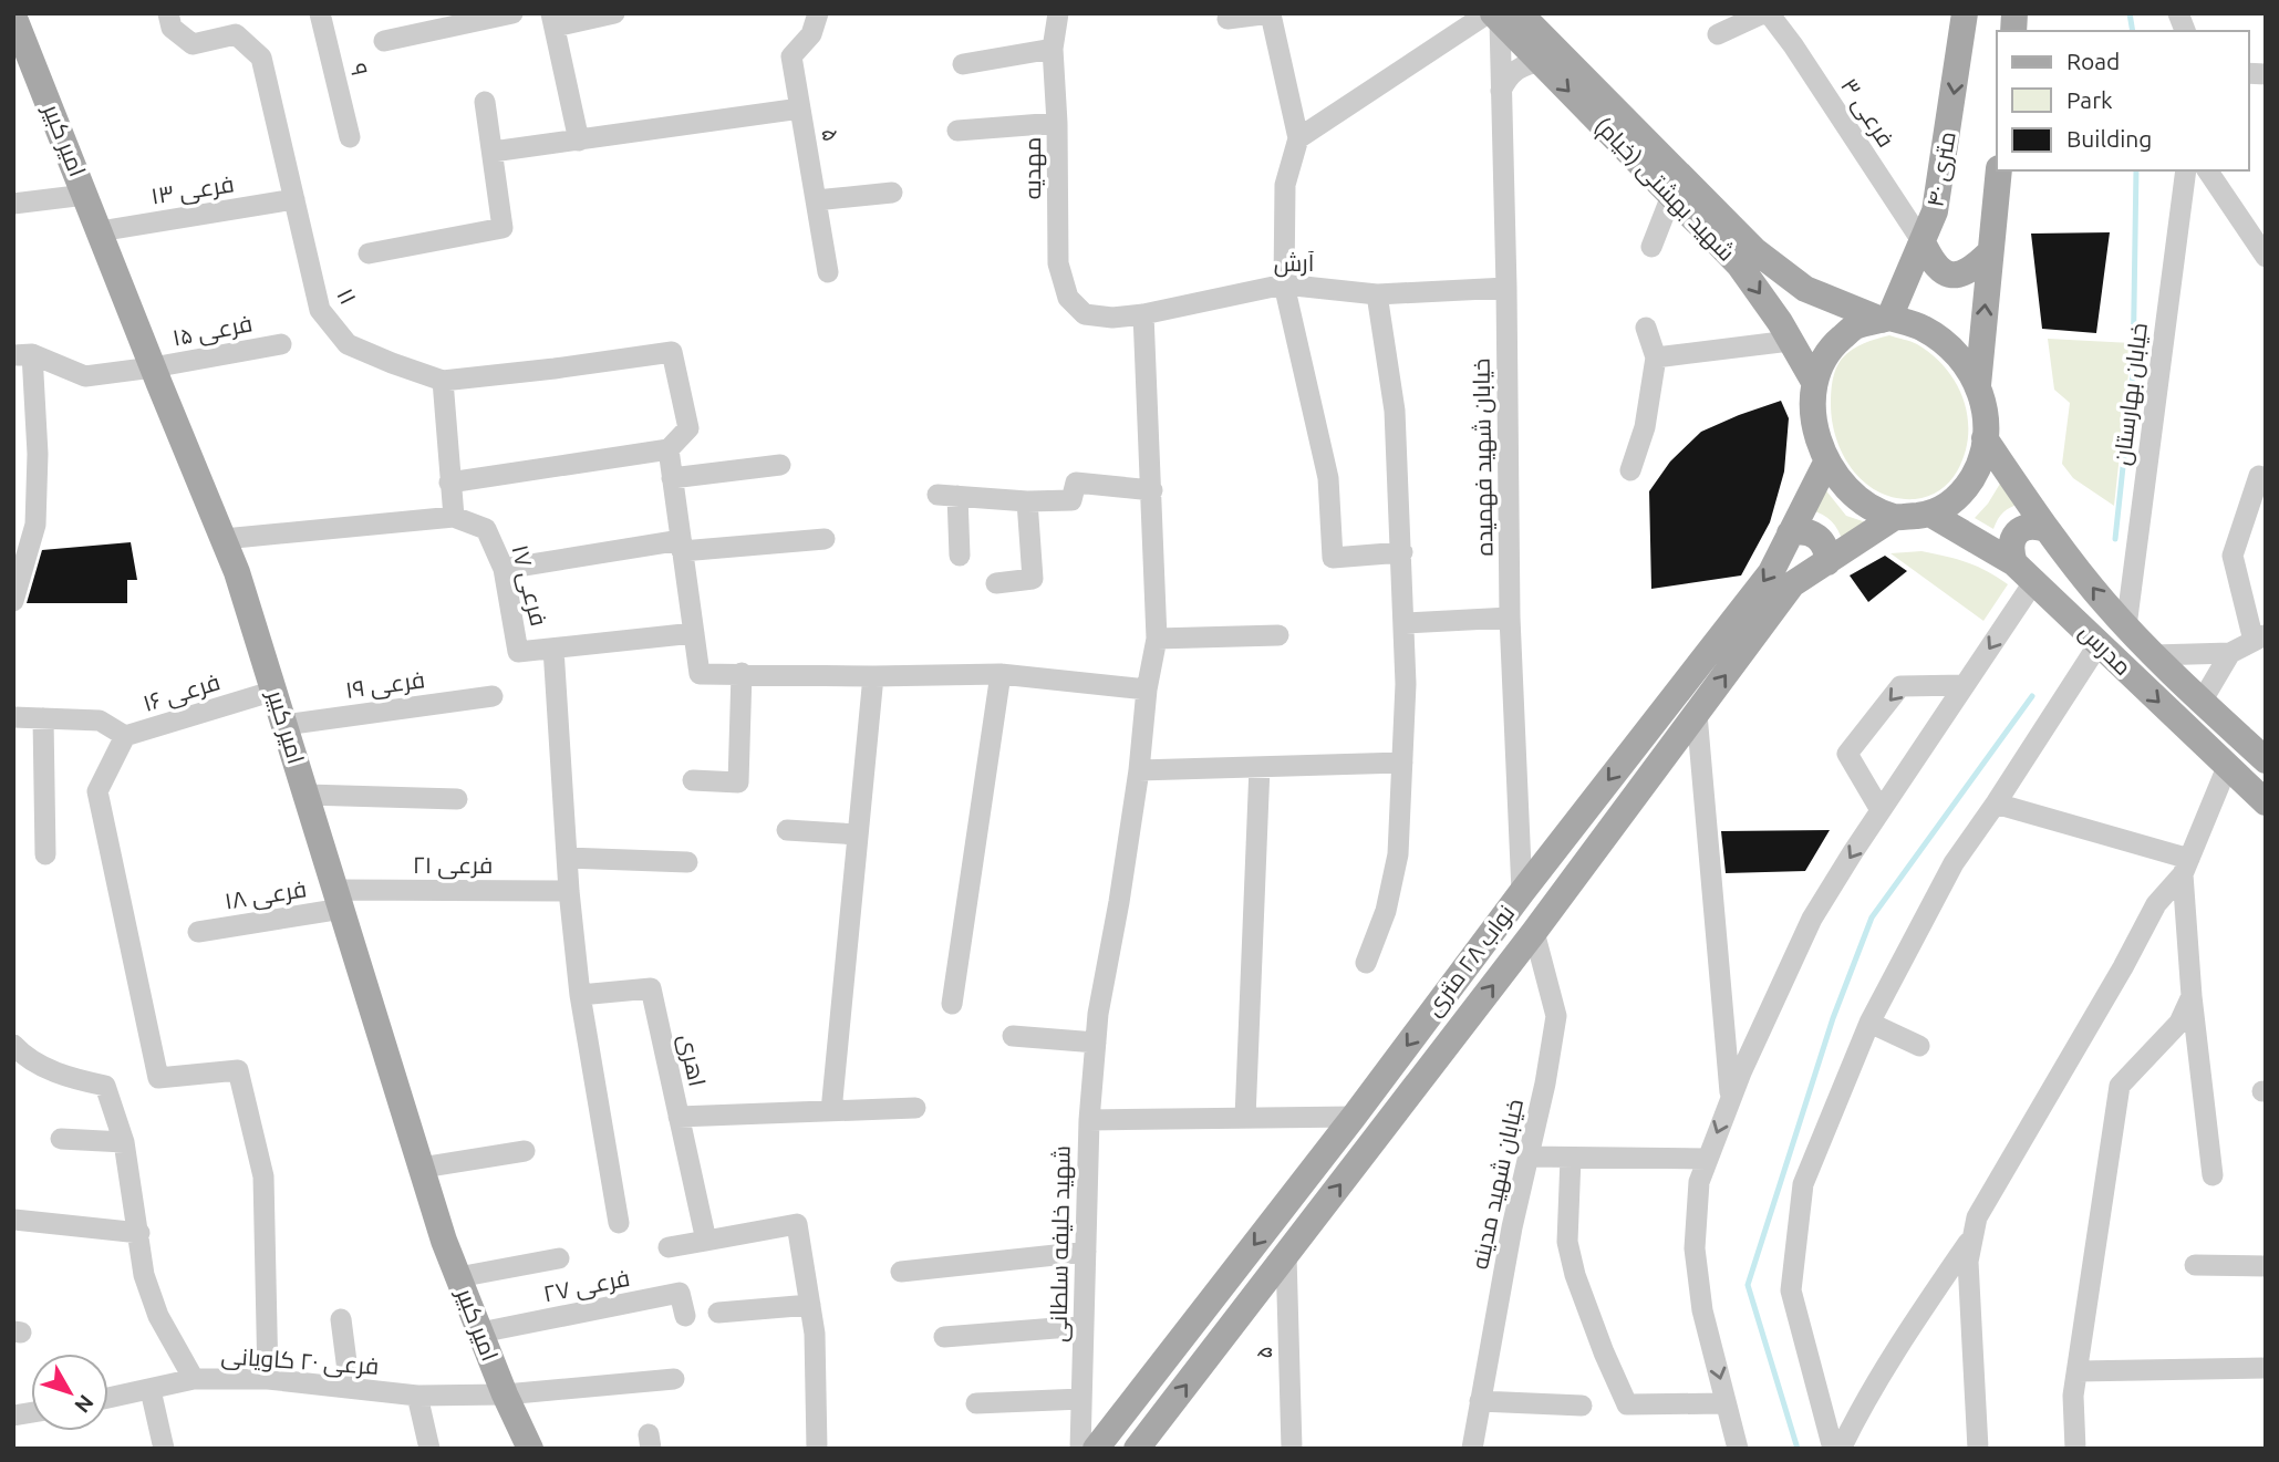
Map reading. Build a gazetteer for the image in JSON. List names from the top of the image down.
{
  "streets": {
    "main road": [
      "امیر کبیر",
      "۴۰ متری",
      "شهید بهشتی (خیام)",
      "مدرس",
      "نواب ۲۸ متری"
    ],
    "street": [
      "۹",
      "فرعی ۳",
      "۵",
      "مهدیه",
      "فرعی ۱۳",
      "آرش",
      "۱۱",
      "فرعی ۱۵",
      "خیابان بهارستان",
      "خیابان شهید فهمیده",
      "فرعی ۱۷",
      "فرعی ۱۹",
      "فرعی ۱۶",
      "فرعی ۲۱",
      "فرعی ۱۸",
      "اهری",
      "خیابان شهید مدینه",
      "شهید خلیفه سلطانی",
      "فرعی ۲۷",
      "فرعی ۲۰ کاویانی"
    ]
  },
  "crossings": [
    ["فرعی ۳", "۴۰ متری"],
    ["۵", "نواب ۲۸ متری"],
    ["امیر کبیر", "فرعی ۱۳"],
    ["امیر کبیر", "فرعی ۱۵"],
    ["امیر کبیر", "فرعی ۱۹"],
    ["امیر کبیر", "فرعی ۱۶"],
    ["امیر کبیر", "فرعی ۲۱"],
    ["امیر کبیر", "فرعی ۱۸"],
    ["امیر کبیر", "فرعی ۲۷"],
    ["امیر کبیر", "فرعی ۲۰ کاویانی"],
    ["مهدیه", "آرش"],
    ["۴۰ متری", "شهید بهشتی (خیام)"],
    ["۴۰ متری", "مدرس"],
    ["۴۰ متری", "نواب ۲۸ متری"],
    ["شهید بهشتی (خیام)", "خیابان شهید فهمیده"],
    ["شهید بهشتی (خیام)", "مدرس"],
    ["شهید بهشتی (خیام)", "نواب ۲۸ متری"],
    ["فرعی ۱۳", "۱۱"],
    ["آرش", "خیابان شهید فهمیده"],
    ["خیابان بهارستان", "مدرس"],
    ["خیابان شهید فهمیده", "نواب ۲۸ متری"],
    ["مدرس", "نواب ۲۸ متری"],
    ["فرعی ۲۱", "فرعی ۱۸"],
    ["نواب ۲۸ متری", "خیابان شهید مدینه"],
    ["نواب ۲۸ متری", "شهید خلیفه سلطانی"]
  ],
  "legend": ["Road", "Park", "Building"],
  "north": "bottom right"
}
